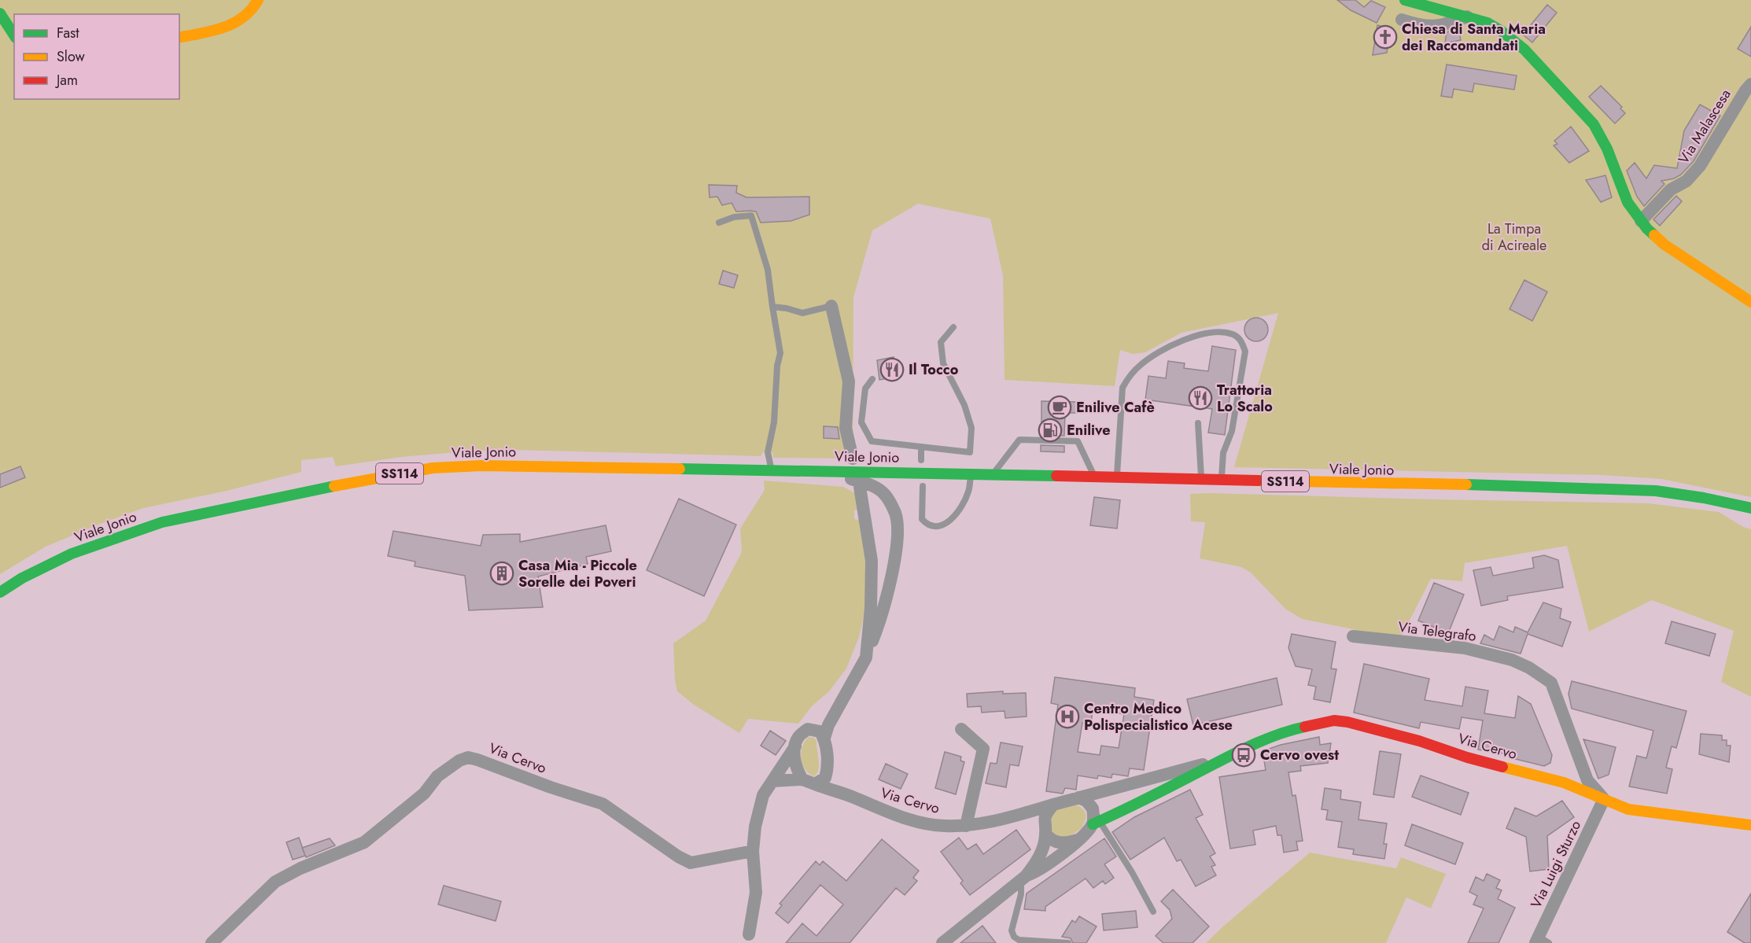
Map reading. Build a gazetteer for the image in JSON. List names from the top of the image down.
{
  "streets": {
    "main road": ["Viale Jonio", "SS114", "Via Cervo"],
    "street": ["Via Malascesa", "Via Telegrafo", "Via Luigi Sturzo"]
  },
  "crossings": [
    ["Via Telegrafo", "Via Cervo"],
    ["Via Telegrafo", "Via Luigi Sturzo"],
    ["Via Cervo", "Via Luigi Sturzo"]
  ],
  "parks": ["La Timpa di Acireale"],
  "places": {
    "church": ["Chiesa di Santa Maria dei Raccomandati"],
    "restaurant": ["Il Tocco", "Trattoria Lo Scalo"],
    "cafe": ["Enilive Cafè"],
    "fuel station": ["Enilive"],
    "building": ["Casa Mia - Piccole Sorelle dei Poveri"],
    "hospital": ["Centro Medico Polispecialistico Acese"],
    "bus stop": ["Cervo ovest"]
  },
  "legend": ["Fast", "Slow", "Jam"]
}
